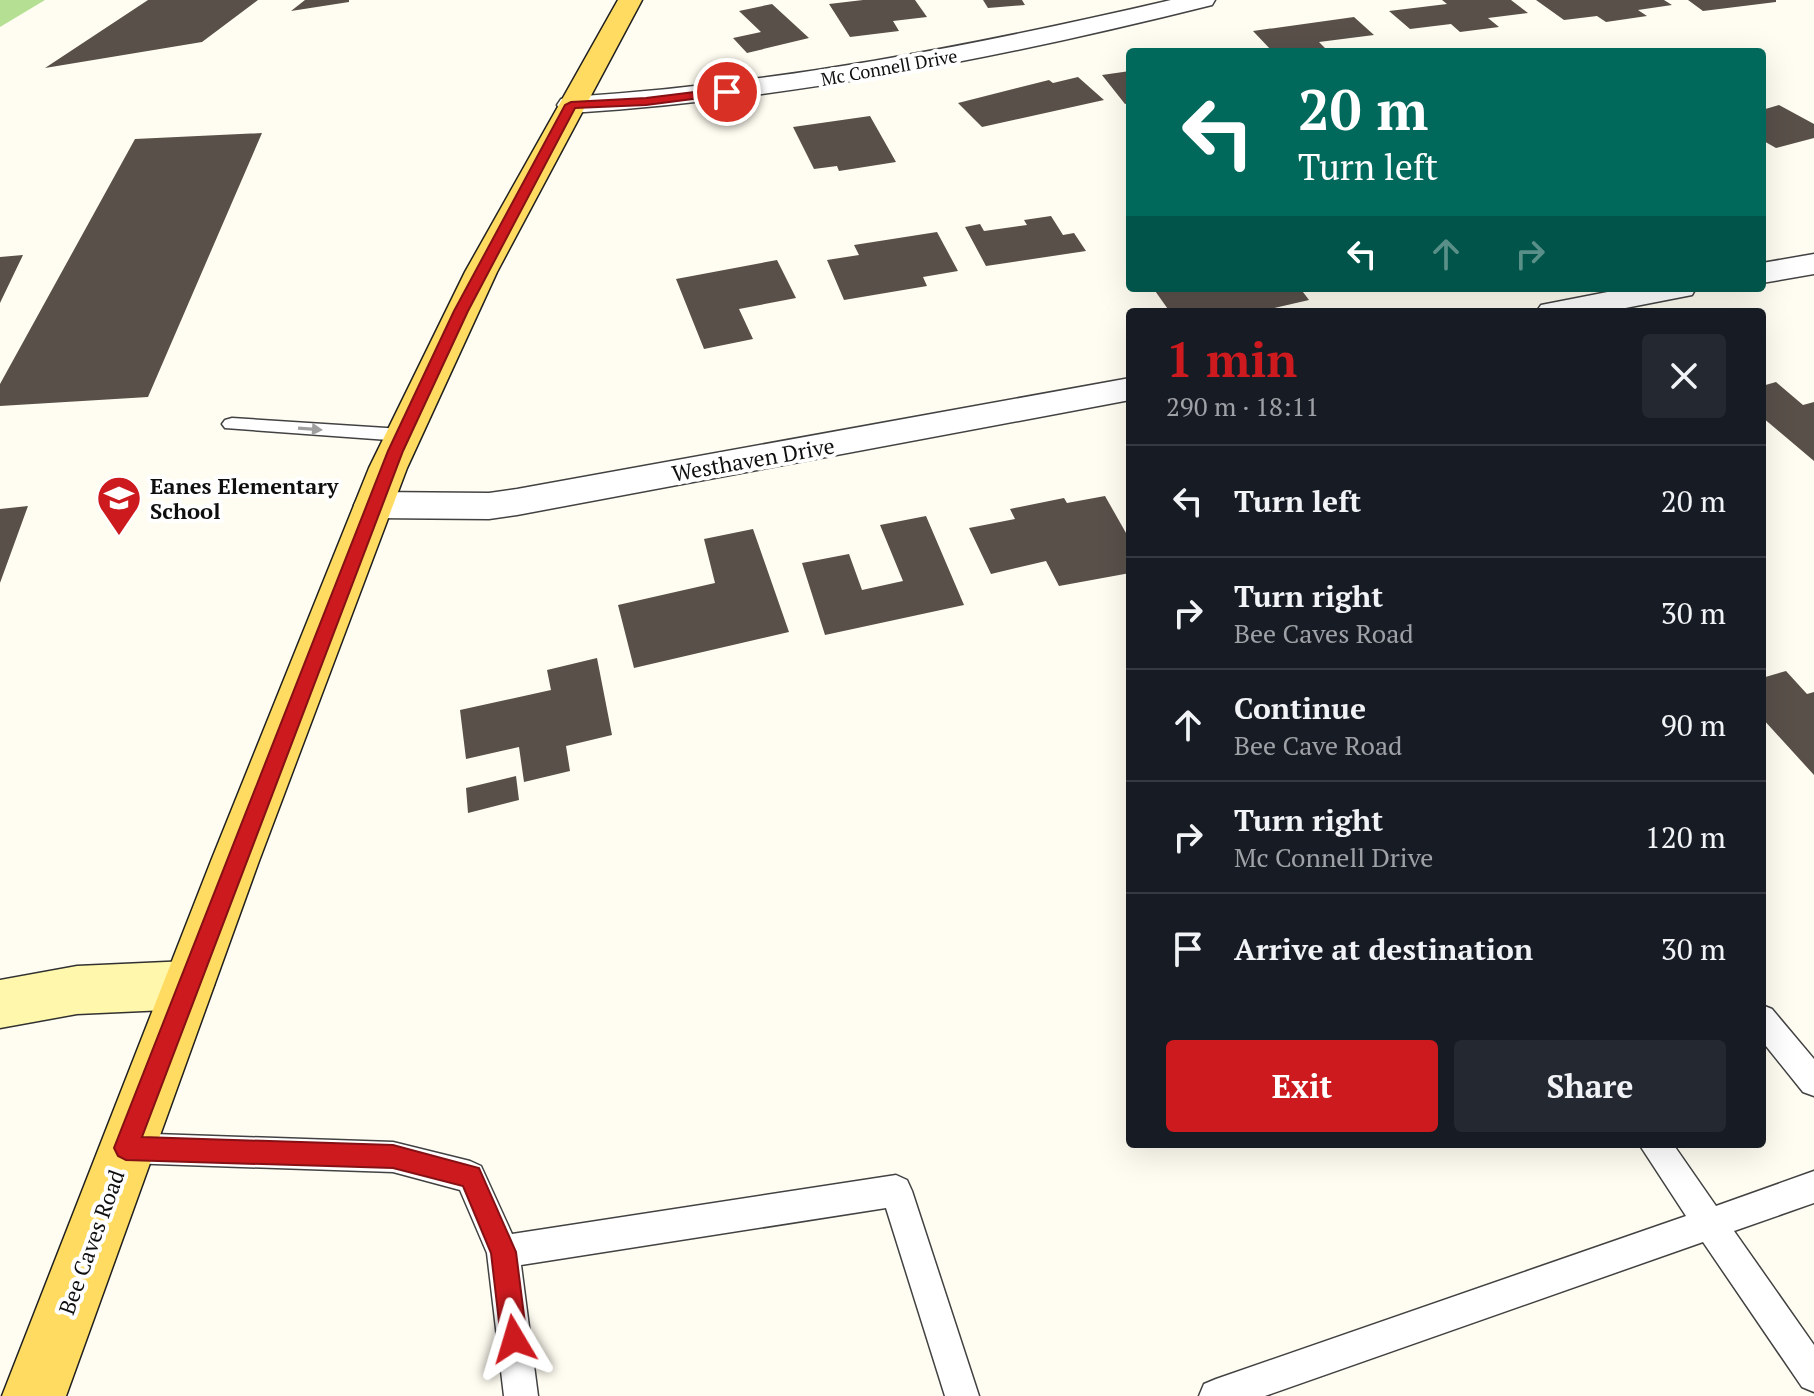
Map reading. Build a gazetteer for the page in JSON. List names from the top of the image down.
{
  "streets": {
    "main road": ["Bee Caves Road"],
    "street": ["Mc Connell Drive", "Westhaven Drive"]
  },
  "crossings": [
    ["Mc Connell Drive", "Bee Caves Road"],
    ["Westhaven Drive", "Bee Caves Road"]
  ],
  "places": {
    "school or university": ["Eanes Elementary School"]
  },
  "page": {
    "turn": ["20 m", "Turn left"],
    "heading": ["1 min", "290 m · 18:11"],
    "list": [
      {
        "name": "Turn left",
        "value": "20 m"
      },
      {
        "name": "Turn right",
        "note": "Bee Caves Road",
        "value": "30 m"
      },
      {
        "name": "Continue",
        "note": "Bee Cave Road",
        "value": "90 m"
      },
      {
        "name": "Turn right",
        "note": "Mc Connell Drive",
        "value": "120 m"
      },
      {
        "name": "Arrive at destination",
        "value": "30 m"
      }
    ],
    "buttons": ["Exit", "Share"]
  }
}
